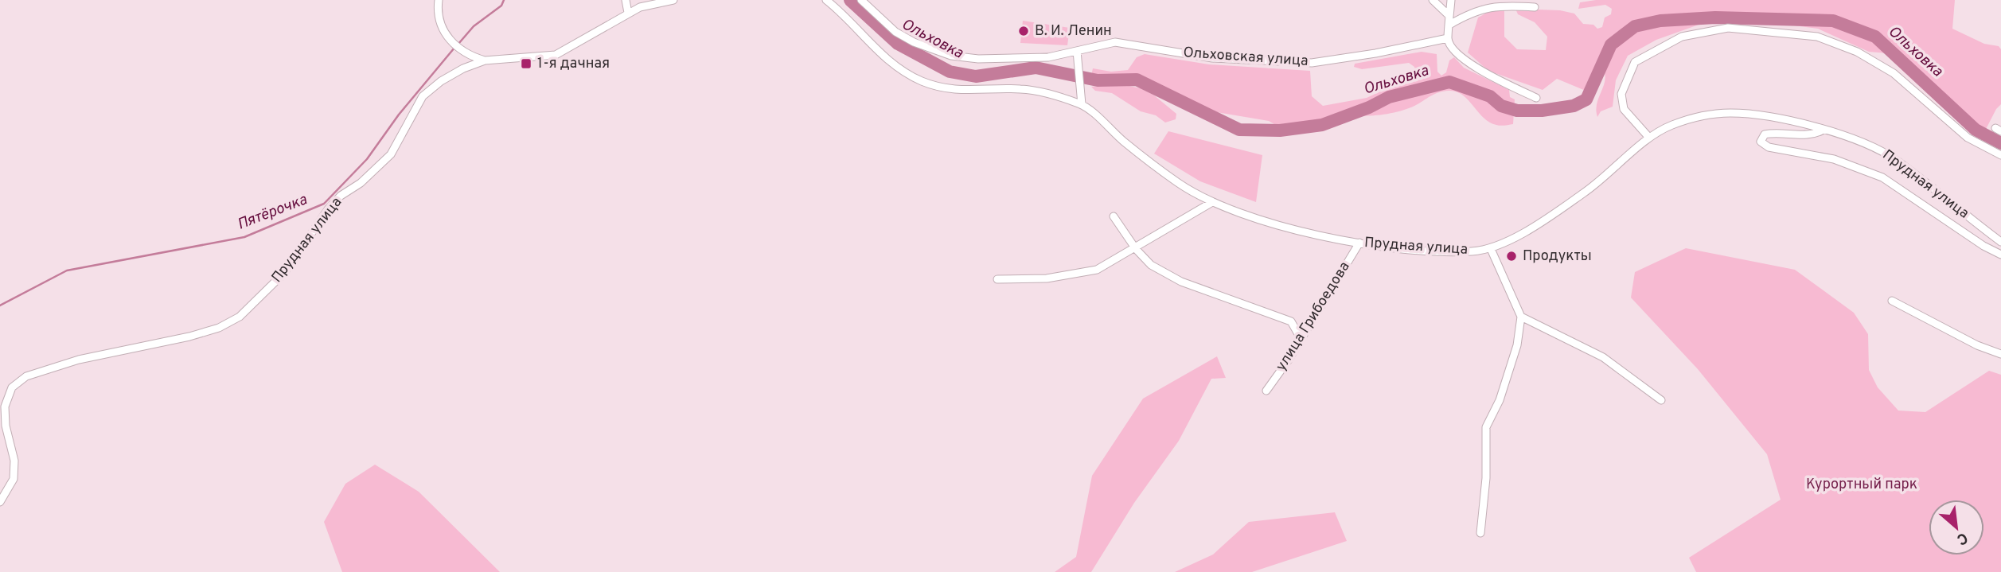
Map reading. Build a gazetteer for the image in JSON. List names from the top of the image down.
{
  "streets": {
    "street": ["Ольховская улица", "Прудная улица", "улица Грибоедова"]
  },
  "crossings": [
    ["Прудная улица", "улица Грибоедова"]
  ],
  "water": ["Ольховка", "Пятёрочка"],
  "parks": ["Курортный парк"],
  "places": {
    "other": ["В. И. Ленин", "Продукты"],
    "transit": ["1-я дачная"]
  },
  "north": "bottom right"
}
